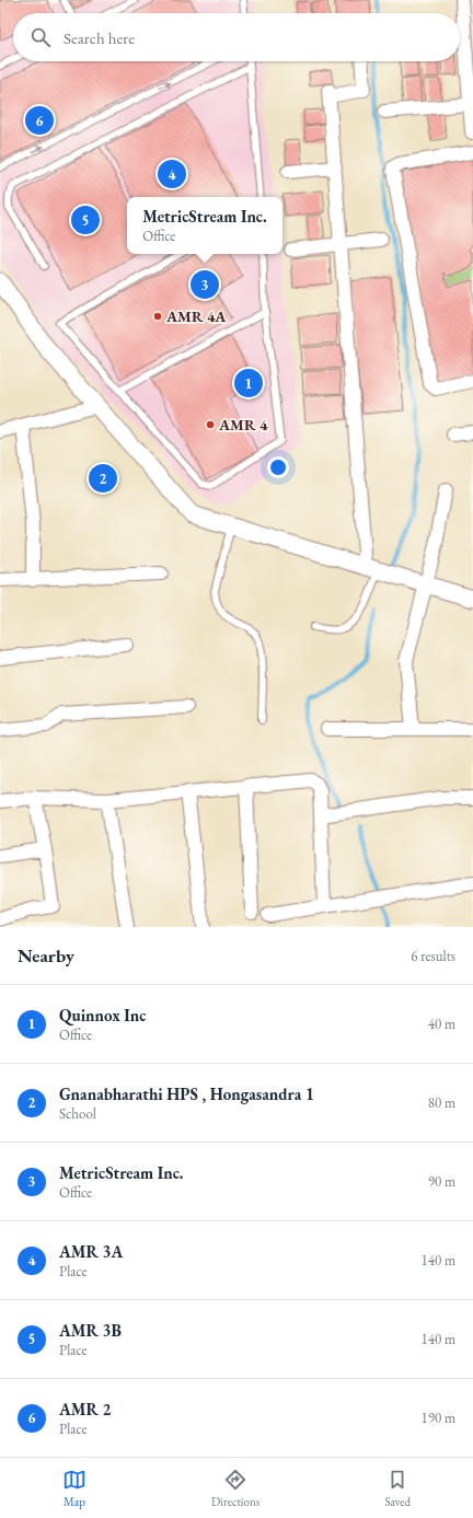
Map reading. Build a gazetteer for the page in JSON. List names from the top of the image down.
{
  "places": ["AMR 4A", "AMR 4"],
  "page": {
    "search": "Search here",
    "pins": [
      "6",
      "4",
      "5",
      "3",
      "1",
      "2"
    ],
    "popup": ["MetricStream Inc.", "Office"],
    "heading": ["Nearby", "6 results"],
    "list": [
      {
        "mark": "1",
        "name": "Quinnox Inc",
        "note": "Office",
        "value": "40 m"
      },
      {
        "mark": "2",
        "name": "Gnanabharathi HPS , Hongasandra 1",
        "note": "School",
        "value": "80 m"
      },
      {
        "mark": "3",
        "name": "MetricStream Inc.",
        "note": "Office",
        "value": "90 m"
      },
      {
        "mark": "4",
        "name": "AMR 3A",
        "note": "Place",
        "value": "140 m"
      },
      {
        "mark": "5",
        "name": "AMR 3B",
        "note": "Place",
        "value": "140 m"
      },
      {
        "mark": "6",
        "name": "AMR 2",
        "note": "Place",
        "value": "190 m"
      }
    ],
    "nav": ["Map", "Directions", "Saved"]
  }
}
